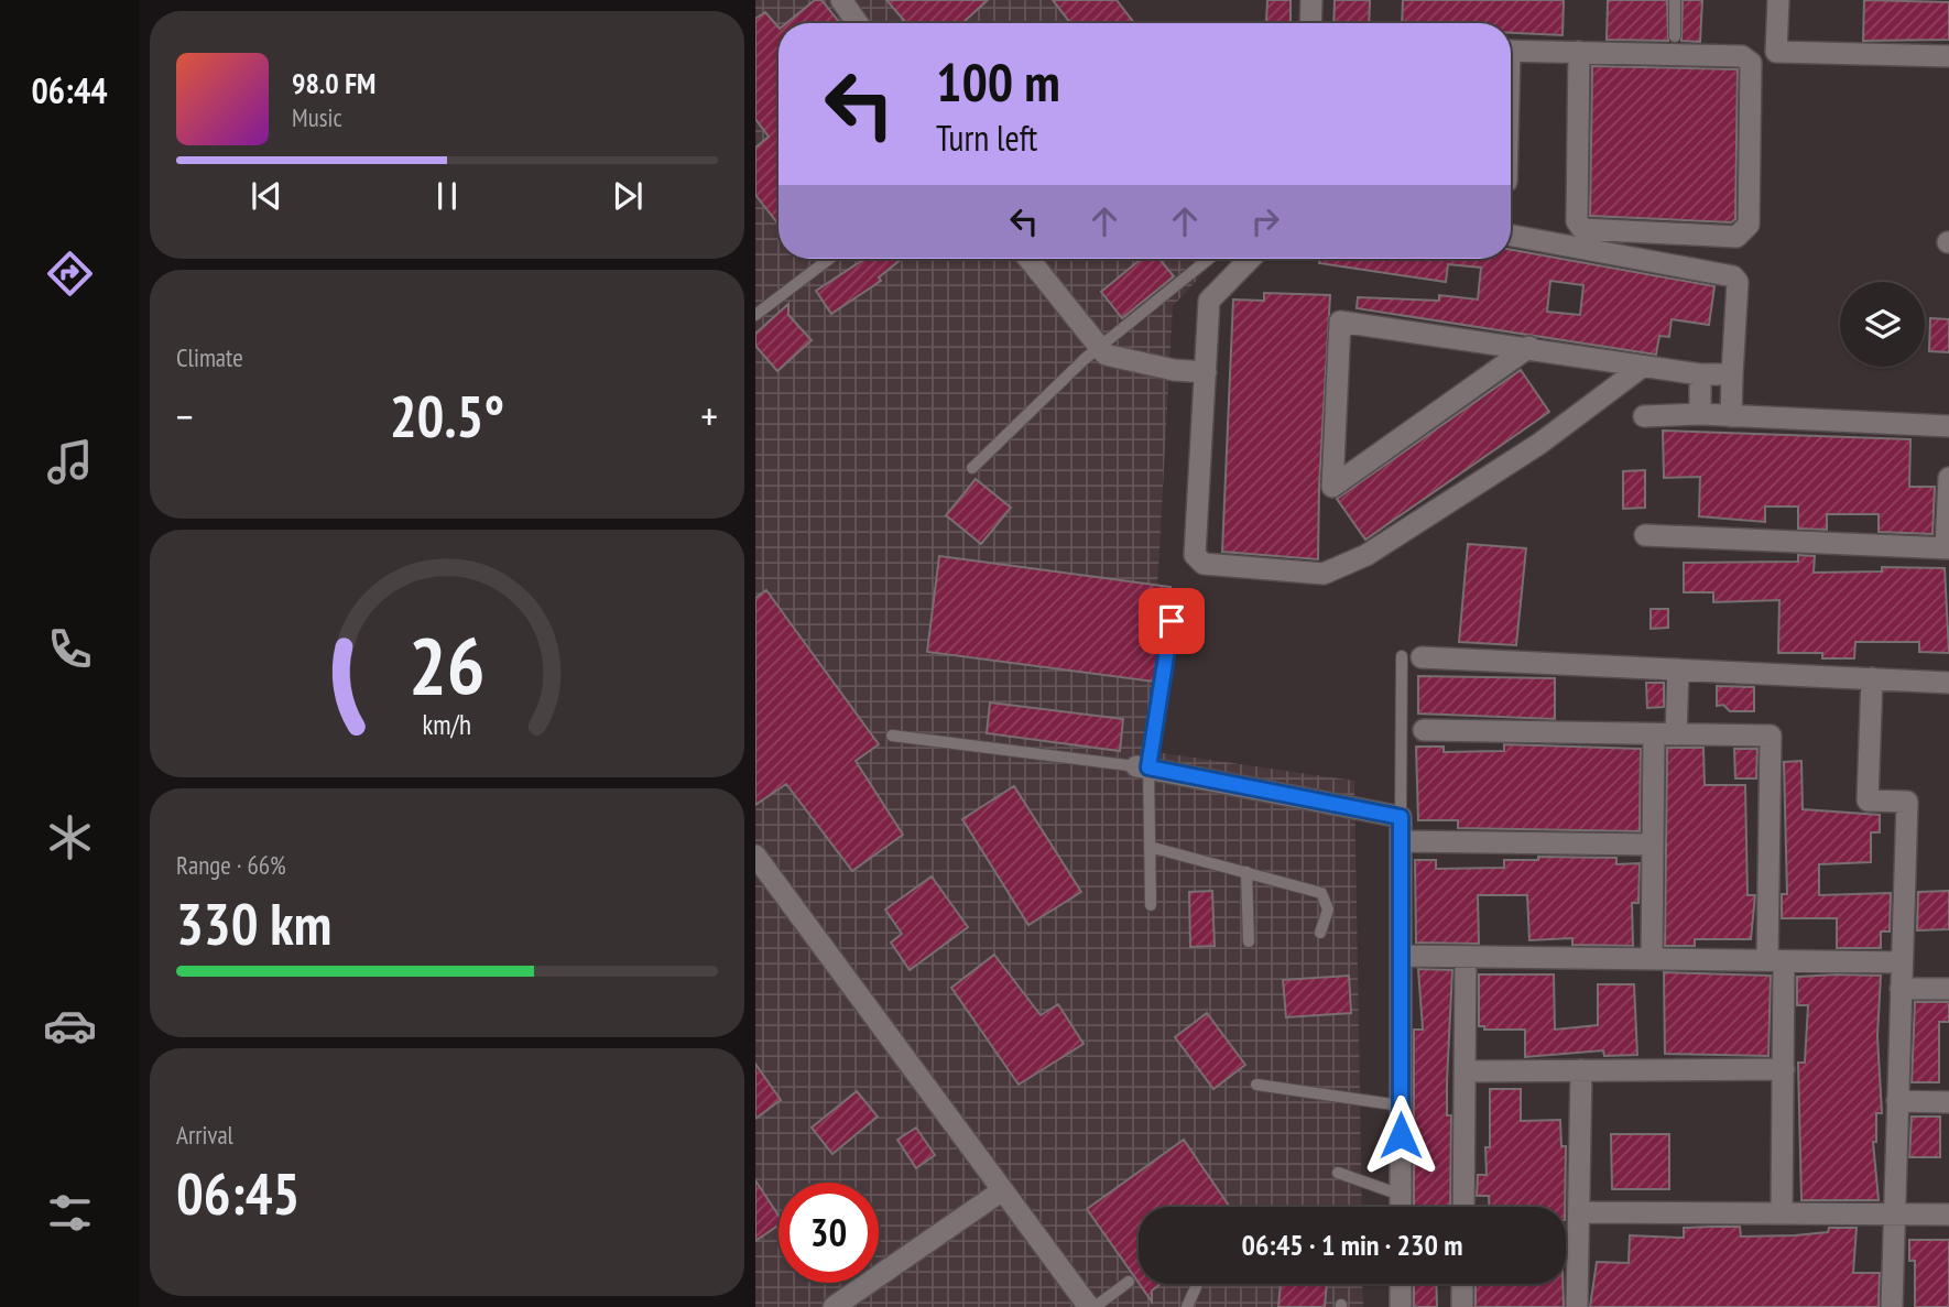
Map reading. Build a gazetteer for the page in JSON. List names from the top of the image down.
{
  "page": {
    "tabs": "06:44",
    "turn": ["100 m", "Turn left"],
    "song": ["98.0 FM", "Music"],
    "tile": [
      "Climate",
      ["Range · 66%", "330 km"],
      ["Arrival", "06:45"]
    ],
    "heat": ["−", "20.5°", "+"],
    "limit": "30",
    "trip": "06:45 · 1 min · 230 m",
    "gauge": ["26", "km/h"]
  }
}
